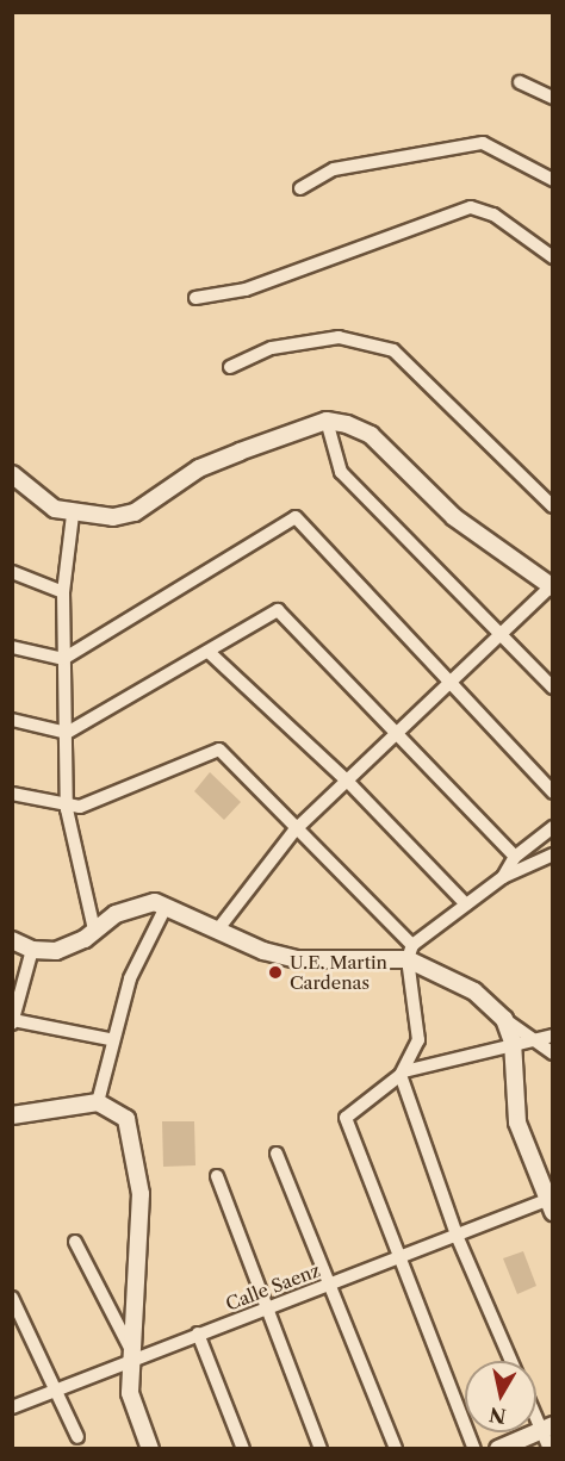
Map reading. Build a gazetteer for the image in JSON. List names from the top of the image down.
{
  "streets": {
    "street": ["Calle Saenz"]
  },
  "places": ["U.E. Martin Cardenas"],
  "north": "bottom"
}
